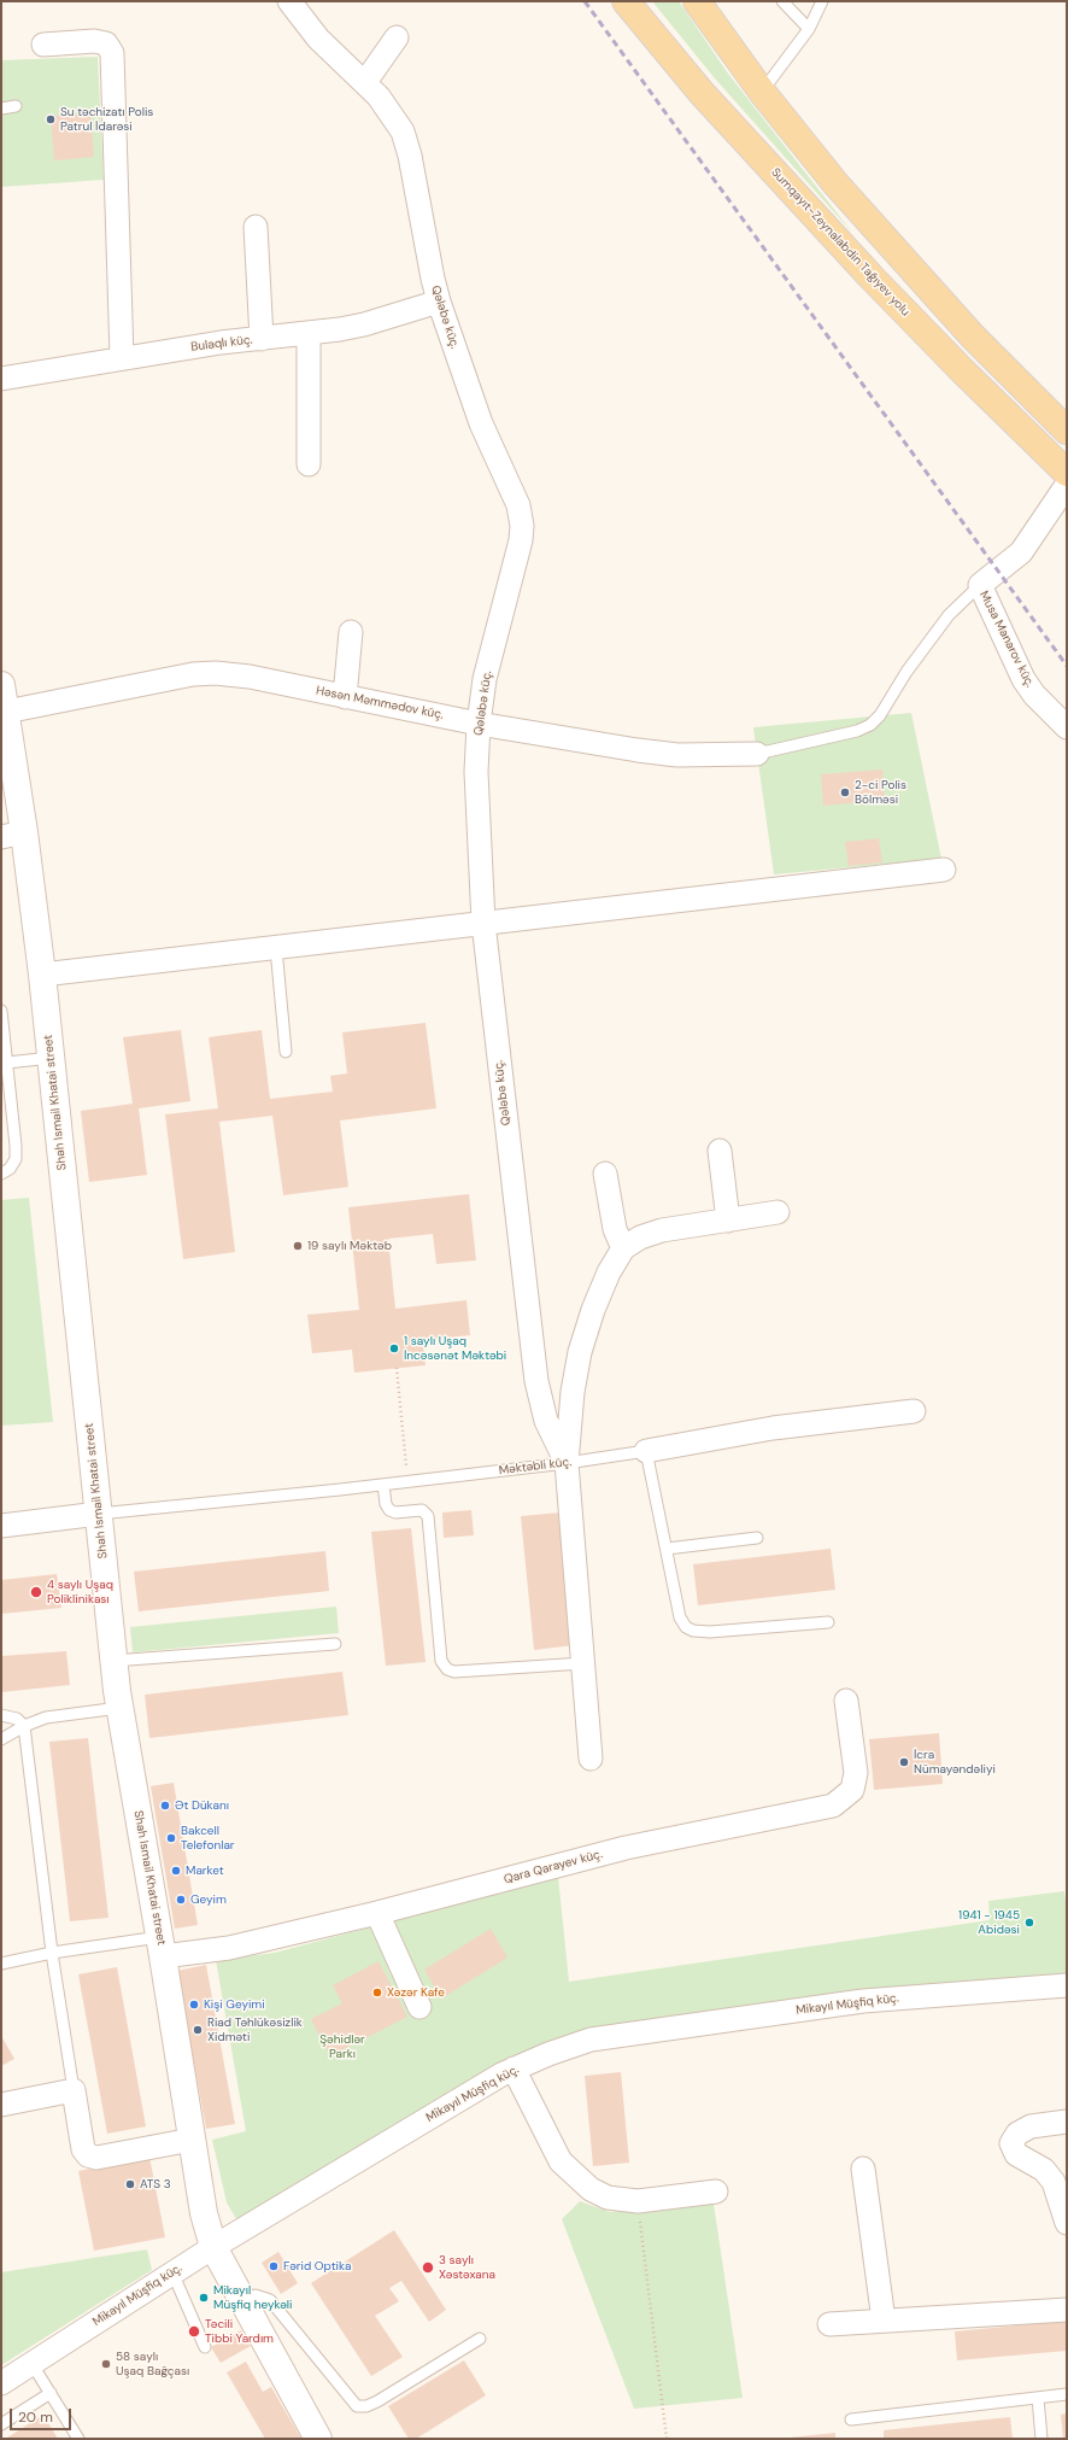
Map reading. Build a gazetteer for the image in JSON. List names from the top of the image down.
{
  "streets": {
    "main road": ["Sumqayıt-Zeynalabdin Tağıyev yolu"],
    "street": [
      "Qələbə küç.",
      "Bulaqlı küç.",
      "Musa Manarov küç.",
      "Həsən Məmmədov küç.",
      "Shah Ismail Khatai street",
      "Qara Qarayev küç.",
      "Mikayıl Müşfiq küç."
    ],
    "lane": ["Məktəbli küç."]
  },
  "crossings": [
    ["Qələbə küç.", "Bulaqlı küç."],
    ["Qələbə küç.", "Həsən Məmmədov küç."],
    ["Qələbə küç.", "Məktəbli küç."],
    ["Həsən Məmmədov küç.", "Shah Ismail Khatai street"],
    ["Shah Ismail Khatai street", "Məktəbli küç."],
    ["Shah Ismail Khatai street", "Qara Qarayev küç."],
    ["Shah Ismail Khatai street", "Mikayıl Müşfiq küç."]
  ],
  "parks": ["Şəhidlər Parkı"],
  "places": [
    "Su təchizatı Polis Patrul İdarəsi",
    "2-ci Polis Bölməsi",
    "19 saylı Məktəb",
    "1 saylı Uşaq İncəsənət Məktəbi",
    "4 saylı Uşaq Poliklinikası",
    "İcra Nümayəndəliyi",
    "Ət Dükanı",
    "Bakcell Telefonlar",
    "Market",
    "Geyim",
    "1941 - 1945 Abidəsi",
    "Xəzər Kafe",
    "Kişi Geyimi",
    "Riad Təhlükəsizlik Xidməti",
    "ATS 3",
    "Fərid Optika",
    "3 saylı Xəstəxana",
    "Mikayıl Müşfiq heykəli",
    "Təcili Tibbi Yardım",
    "58 saylı Uşaq Bağçası"
  ],
  "scale_bar": "20 m"
}
